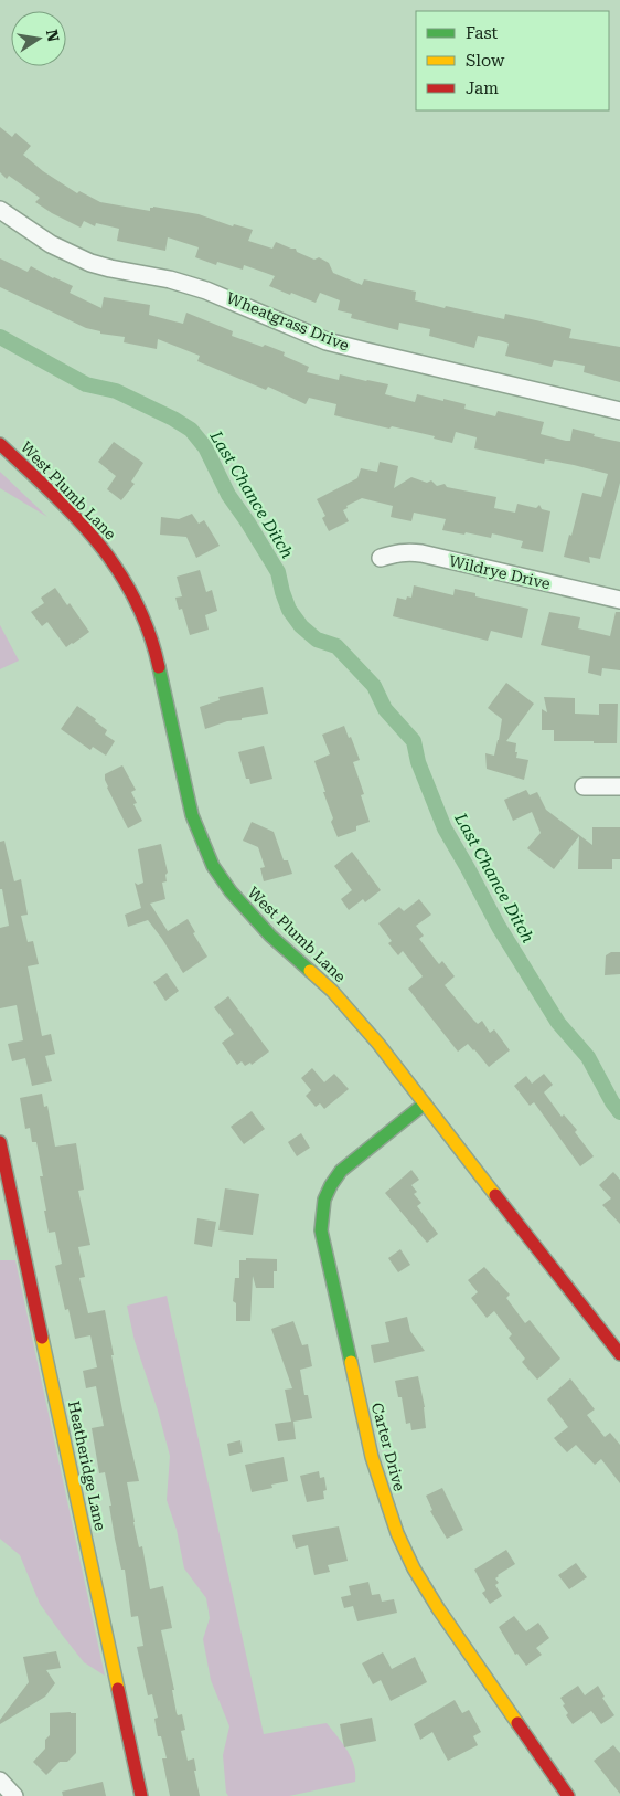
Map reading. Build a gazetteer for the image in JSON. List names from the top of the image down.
{
  "streets": {
    "street": [
      "Wheatgrass Drive",
      "West Plumb Lane",
      "Wildrye Drive",
      "Carter Drive",
      "Heatheridge Lane"
    ]
  },
  "crossings": [
    ["West Plumb Lane", "Carter Drive"]
  ],
  "water": ["Last Chance Ditch"],
  "legend": ["Fast", "Slow", "Jam"],
  "north": "right"
}
